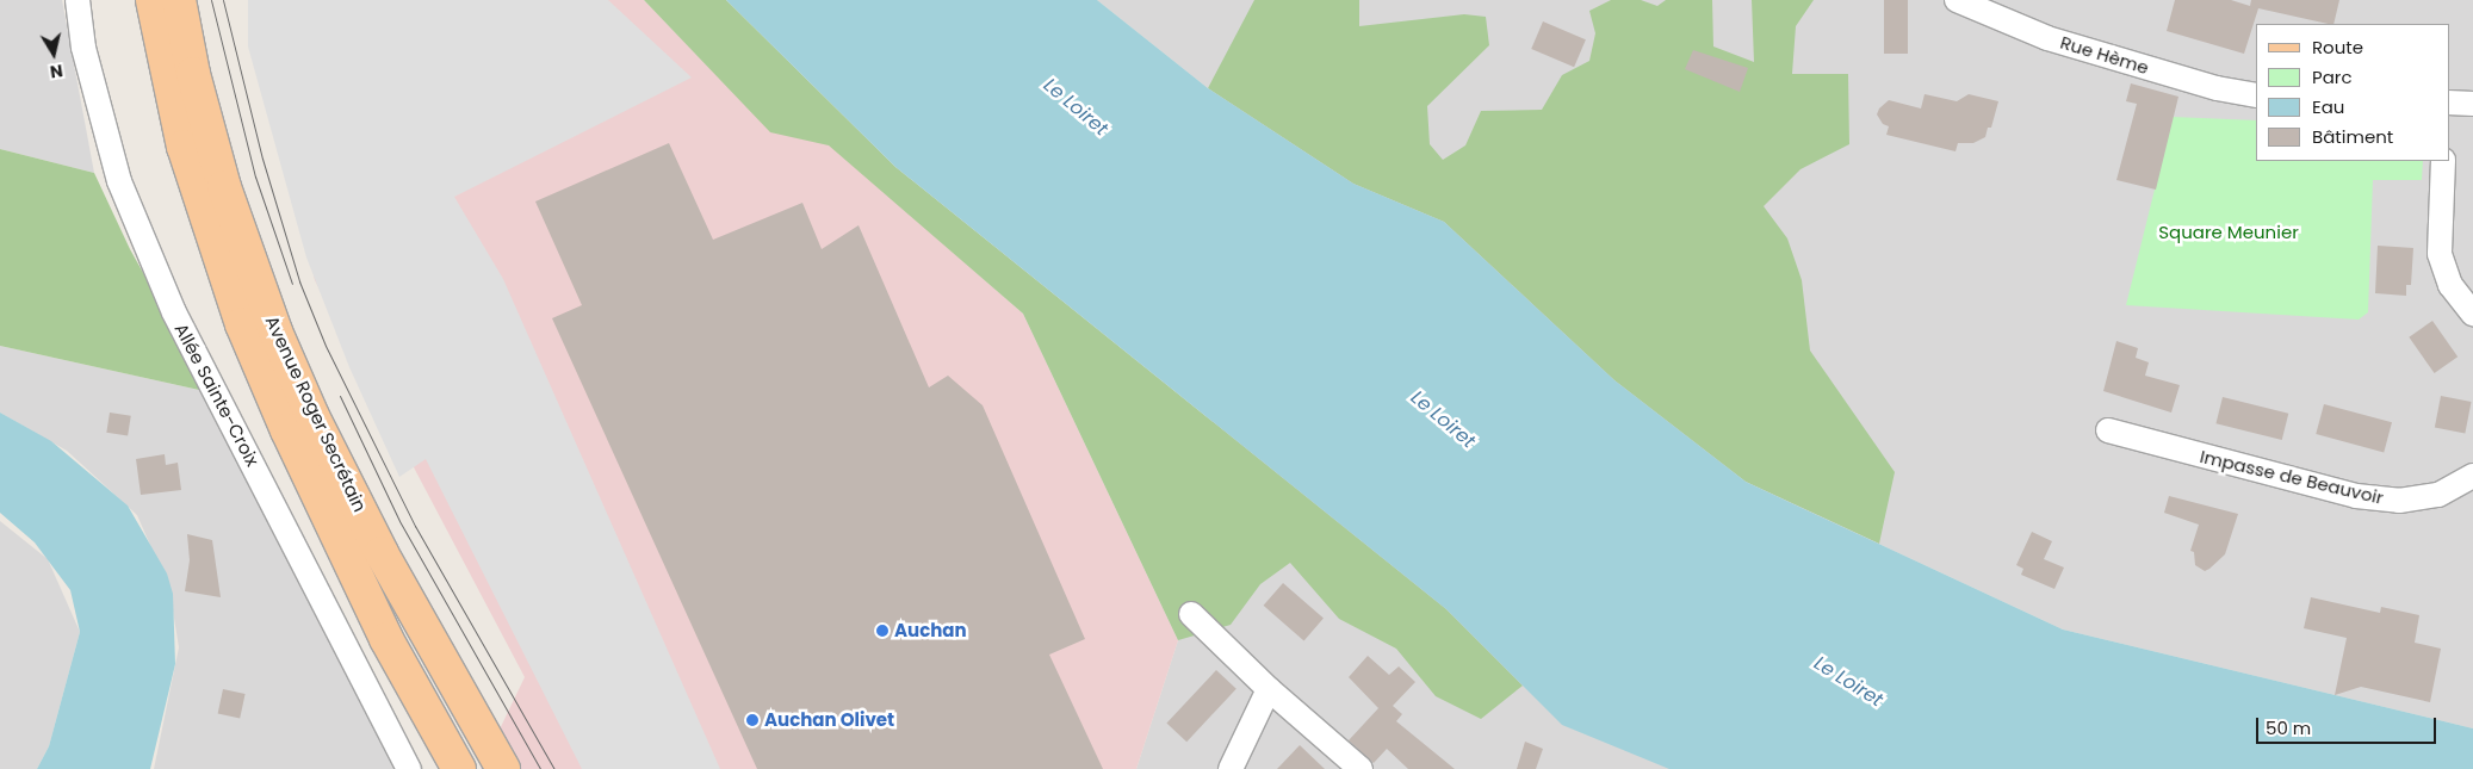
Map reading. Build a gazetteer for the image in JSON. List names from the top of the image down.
{
  "streets": {
    "main road": ["Avenue Roger Secrétain"],
    "street": ["Rue Hème", "Allée Sainte-Croix", "Impasse de Beauvoir"]
  },
  "water": ["Le Loiret"],
  "parks": ["Square Meunier"],
  "places": ["Auchan", "Auchan Olivet"],
  "legend": [
    "Route",
    "Parc",
    "Eau",
    "Bâtiment"
  ],
  "scale_bar": "50 m",
  "north": "bottom"
}
